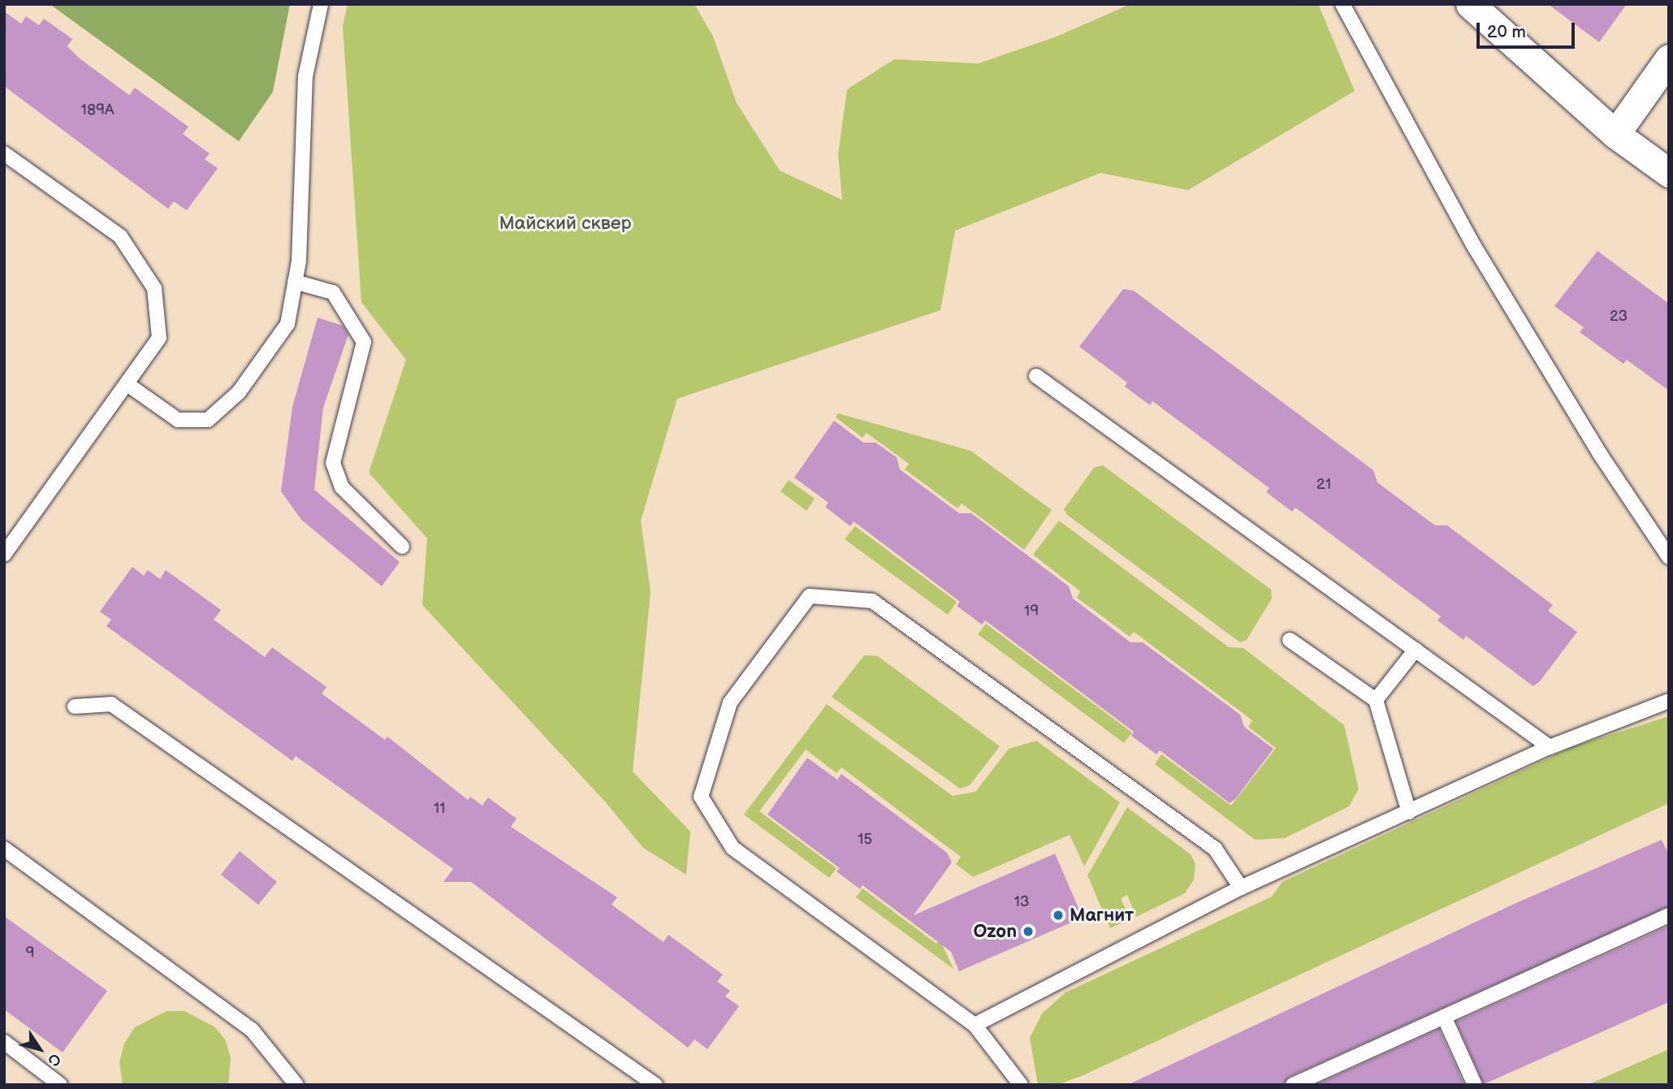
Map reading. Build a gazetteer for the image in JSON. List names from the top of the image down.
{
  "parks": ["Майский сквер"],
  "places": ["Магнит", "Ozon"],
  "house_numbers": [
    "189А",
    "23",
    "21",
    "19",
    "11",
    "15",
    "13",
    "9"
  ],
  "scale_bar": "20 m",
  "north": "bottom right"
}
